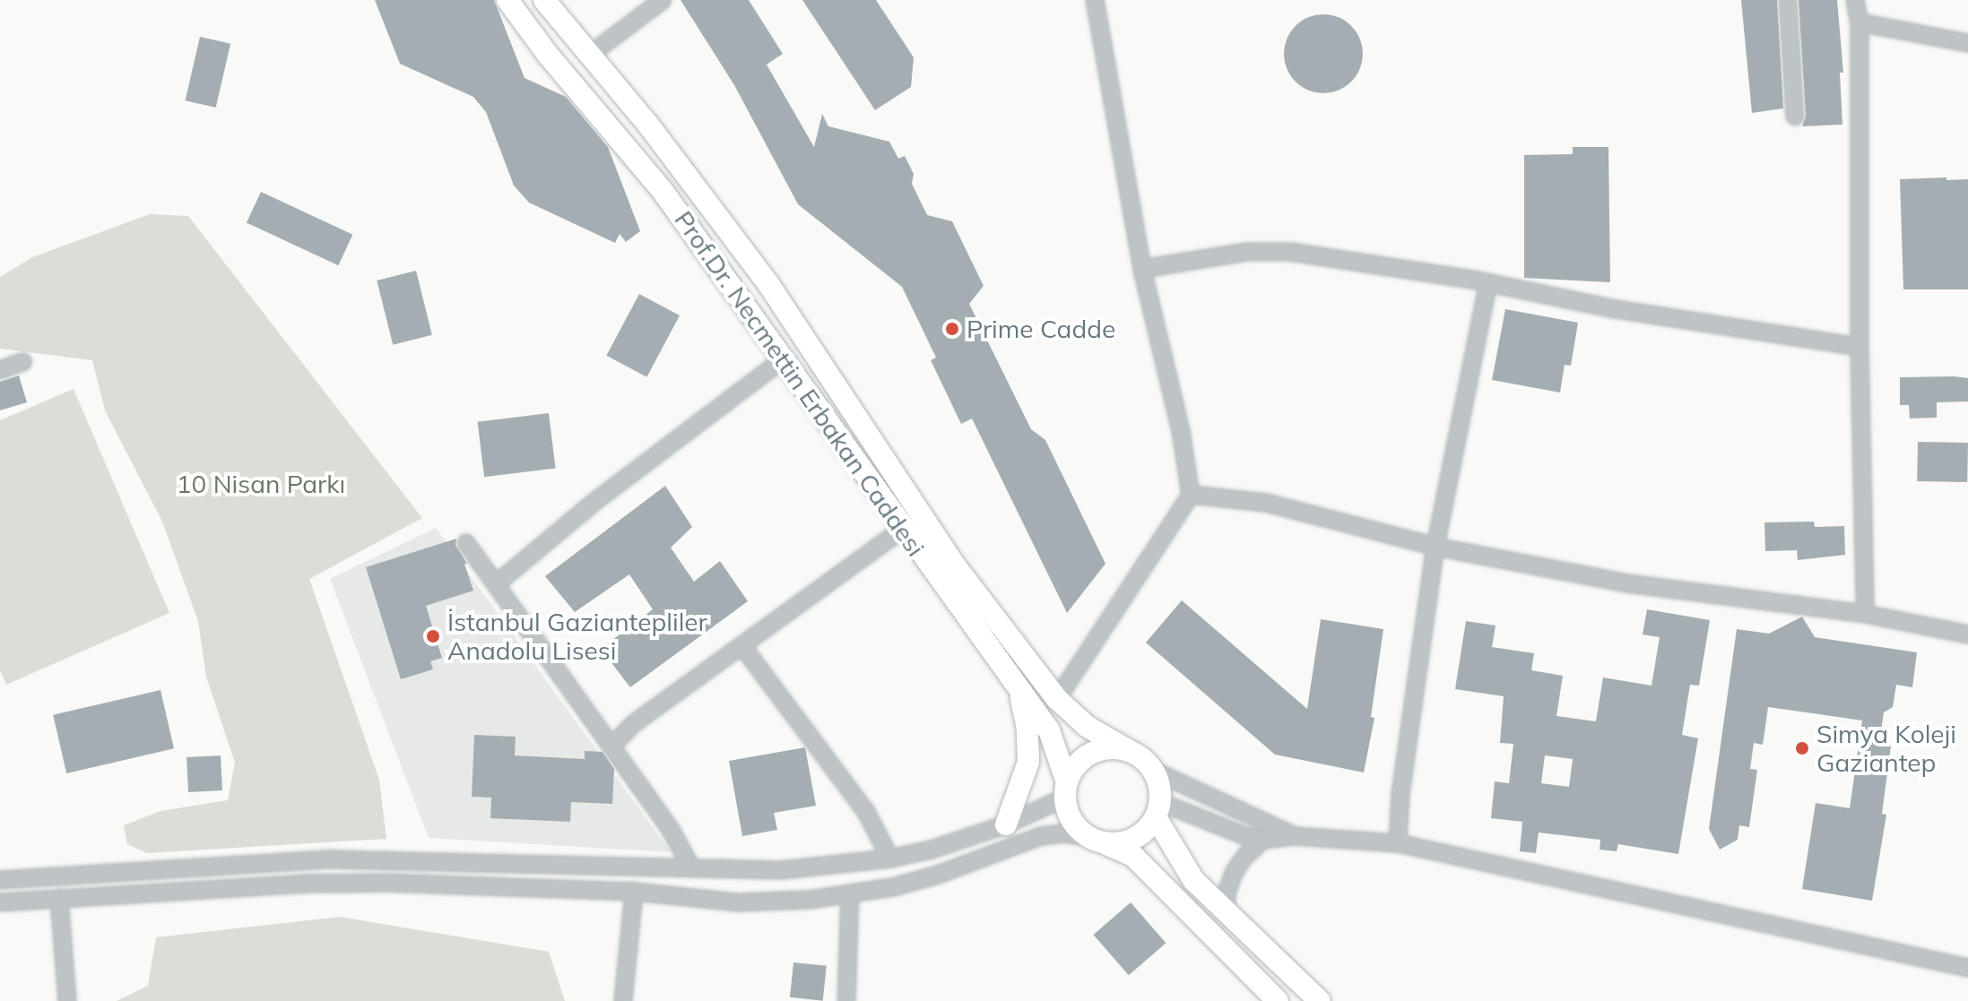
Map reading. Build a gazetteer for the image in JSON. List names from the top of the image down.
{
  "streets": {
    "main road": ["Prof.Dr. Necmettin Erbakan Caddesi"]
  },
  "parks": ["10 Nisan Parkı"],
  "places": ["Prime Cadde", "İstanbul Gaziantepliler Anadolu Lisesi", "Simya Koleji Gaziantep"]
}
